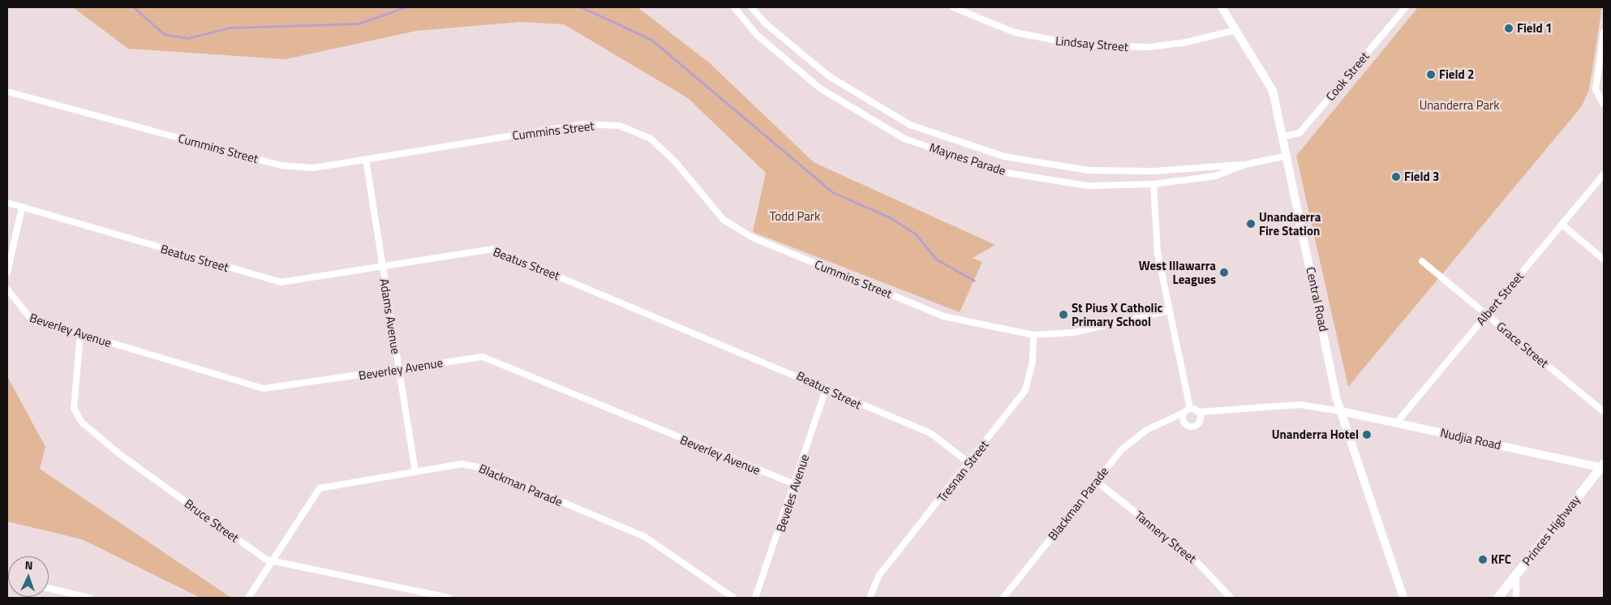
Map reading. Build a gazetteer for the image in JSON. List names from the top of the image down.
{
  "streets": {
    "main road": ["Central Road", "Nudjia Road", "Princes Highway"],
    "street": [
      "Lindsay Street",
      "Cook Street",
      "Cummins Street",
      "Maynes Parade",
      "Beatus Street",
      "Albert Street",
      "Adams Avenue",
      "Beverley Avenue",
      "Grace Street",
      "Tresnan Street",
      "Blackman Parade",
      "Beveles Avenue",
      "Bruce Street",
      "Tannery Street"
    ]
  },
  "crossings": [
    ["Lindsay Street", "Central Road"],
    ["Cook Street", "Central Road"],
    ["Cummins Street", "Adams Avenue"],
    ["Cummins Street", "Tresnan Street"],
    ["Maynes Parade", "Central Road"],
    ["Beatus Street", "Adams Avenue"],
    ["Beatus Street", "Tresnan Street"],
    ["Beatus Street", "Beveles Avenue"],
    ["Albert Street", "Grace Street"],
    ["Albert Street", "Nudjia Road"],
    ["Central Road", "Nudjia Road"],
    ["Adams Avenue", "Beverley Avenue"],
    ["Adams Avenue", "Blackman Parade"],
    ["Beverley Avenue", "Beveles Avenue"],
    ["Beverley Avenue", "Bruce Street"],
    ["Nudjia Road", "Princes Highway"],
    ["Blackman Parade", "Bruce Street"],
    ["Blackman Parade", "Tannery Street"]
  ],
  "parks": ["Unanderra Park", "Todd Park"],
  "places": [
    "Field 1",
    "Field 2",
    "Field 3",
    "Unandaerra Fire Station",
    "West Illawarra Leagues",
    "St Pius X Catholic Primary School",
    "Unanderra Hotel",
    "KFC"
  ],
  "north": "top"
}
